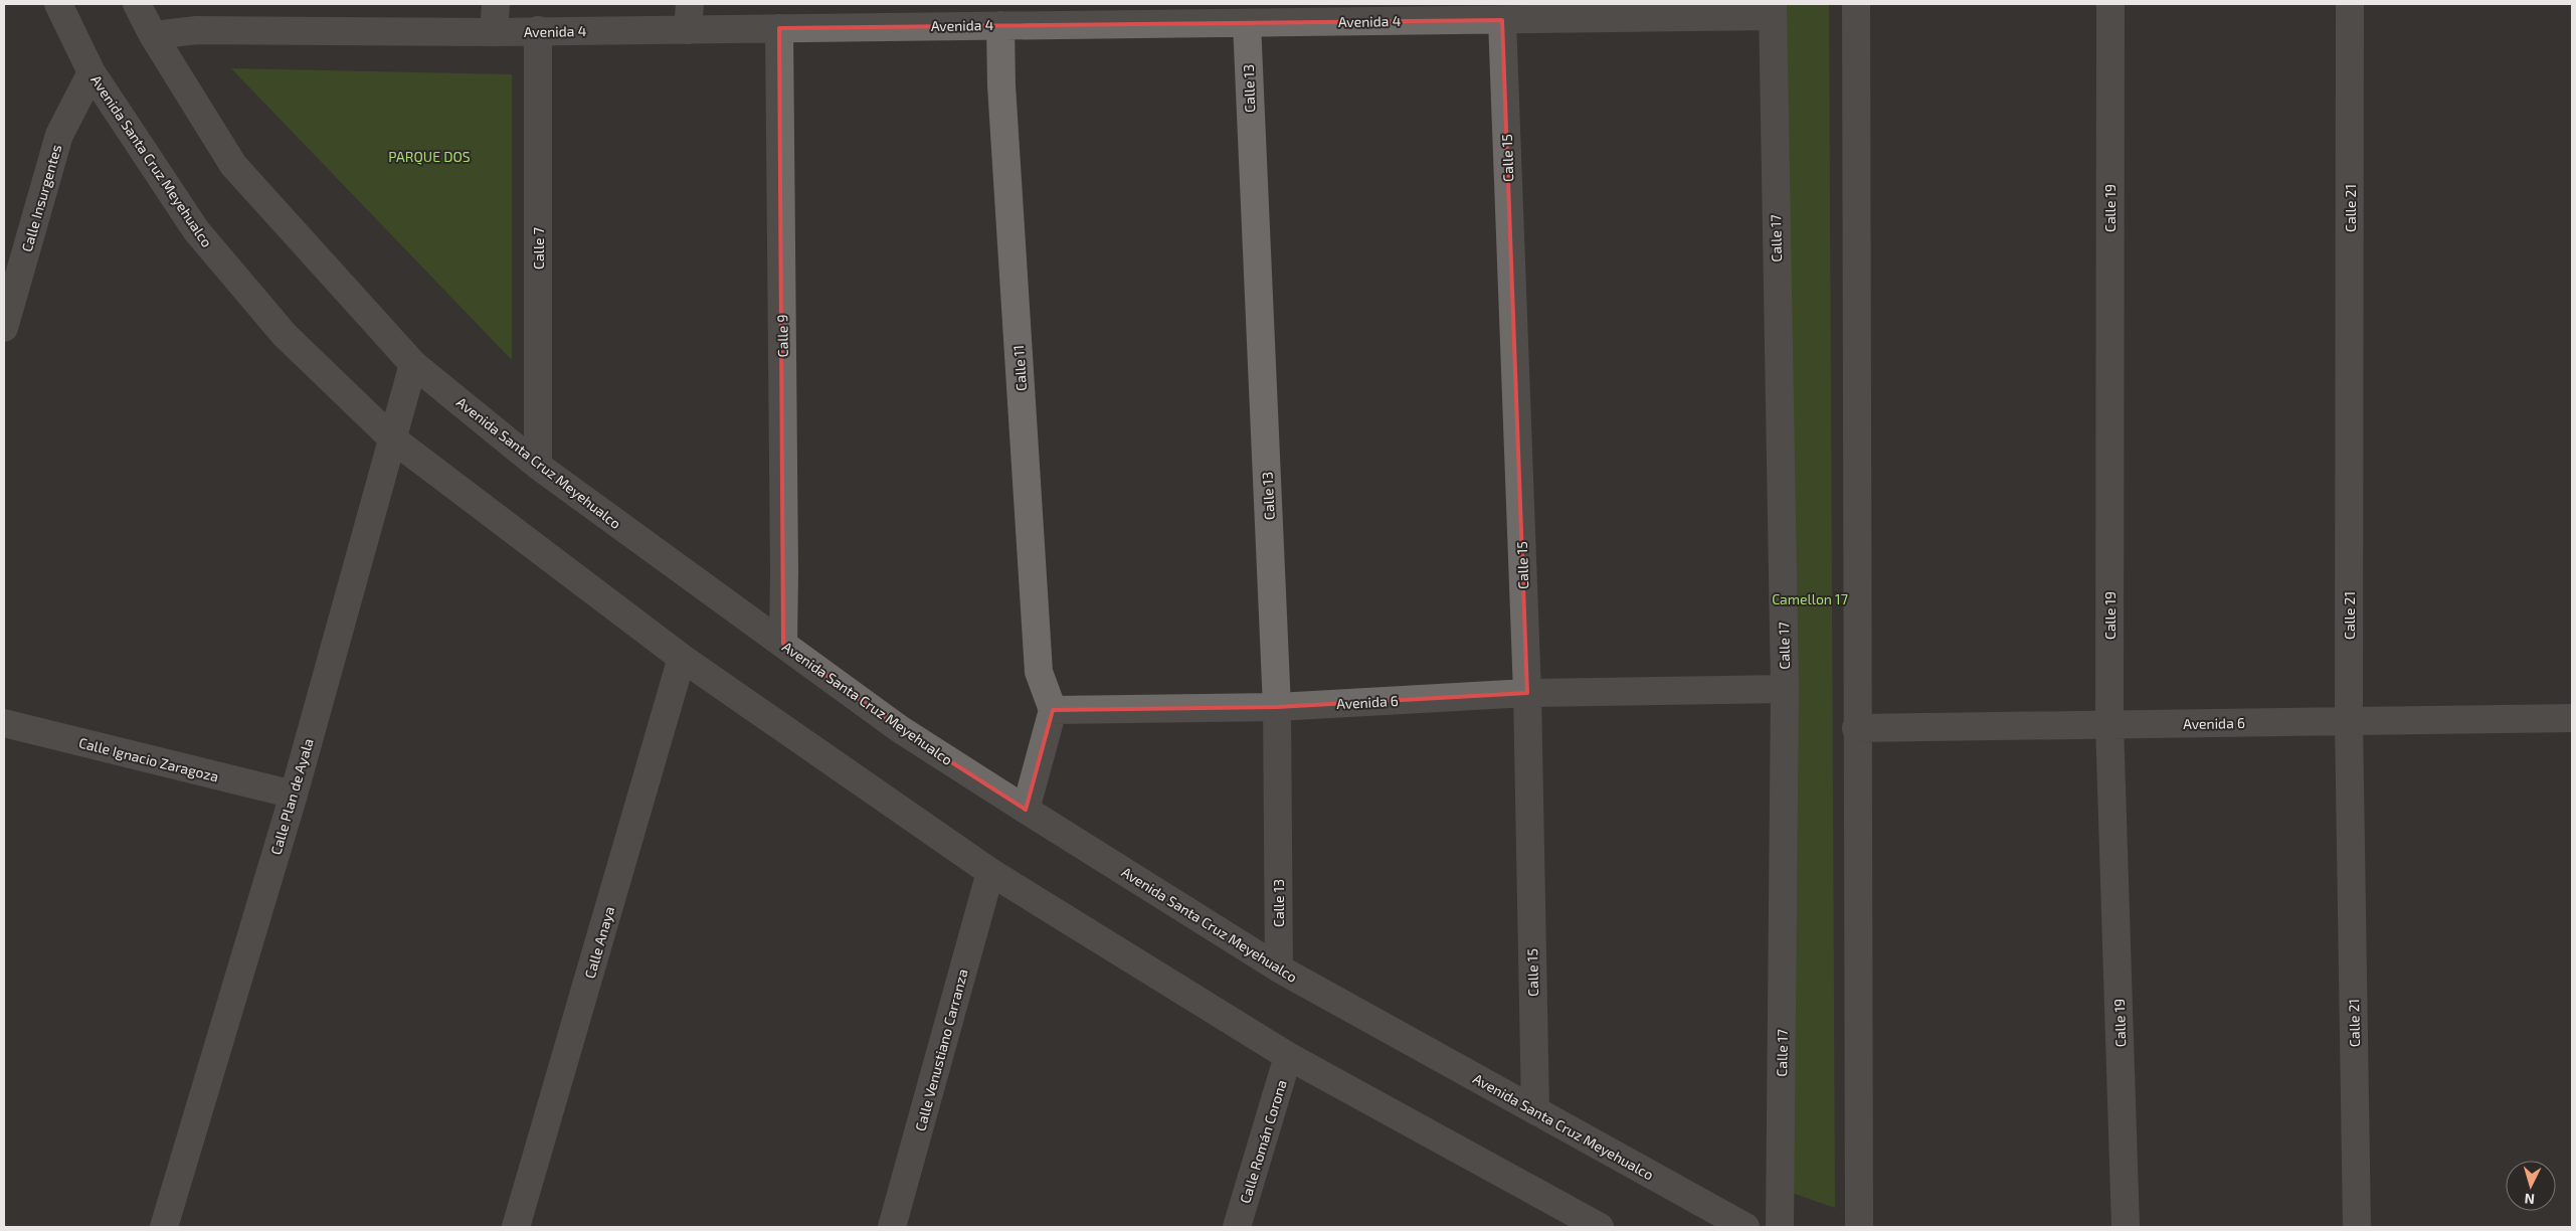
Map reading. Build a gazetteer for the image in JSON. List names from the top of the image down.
{
  "streets": {
    "street": [
      "Avenida 4",
      "Calle 13",
      "Calle 15",
      "Avenida Santa Cruz Meyehualco",
      "Calle Insurgentes",
      "Calle 19",
      "Calle 21",
      "Calle 17",
      "Calle 7",
      "Calle 9",
      "Calle 11",
      "Avenida 6",
      "Calle Ignacio Zaragoza",
      "Calle Plan de Ayala",
      "Calle Anaya",
      "Calle Venustiano Carranza",
      "Calle Román Corona"
    ]
  },
  "crossings": [
    ["Avenida 4", "Calle 13"],
    ["Avenida 4", "Calle 15"],
    ["Avenida 4", "Avenida Santa Cruz Meyehualco"],
    ["Avenida 4", "Calle 17"],
    ["Avenida 4", "Calle 7"],
    ["Avenida 4", "Calle 9"],
    ["Avenida 4", "Calle 11"],
    ["Calle 13", "Avenida Santa Cruz Meyehualco"],
    ["Calle 13", "Avenida 6"],
    ["Calle 15", "Avenida Santa Cruz Meyehualco"],
    ["Calle 15", "Avenida 6"],
    ["Avenida Santa Cruz Meyehualco", "Calle Insurgentes"],
    ["Avenida Santa Cruz Meyehualco", "Calle 7"],
    ["Avenida Santa Cruz Meyehualco", "Calle 9"],
    ["Avenida Santa Cruz Meyehualco", "Calle Plan de Ayala"],
    ["Avenida Santa Cruz Meyehualco", "Calle Anaya"],
    ["Avenida Santa Cruz Meyehualco", "Calle Venustiano Carranza"],
    ["Avenida Santa Cruz Meyehualco", "Calle Román Corona"],
    ["Calle 19", "Avenida 6"],
    ["Calle 21", "Avenida 6"],
    ["Calle 17", "Avenida 6"],
    ["Calle 11", "Avenida 6"],
    ["Calle Ignacio Zaragoza", "Calle Plan de Ayala"]
  ],
  "parks": ["PARQUE DOS", "Camellon 17"],
  "north": "bottom"
}
